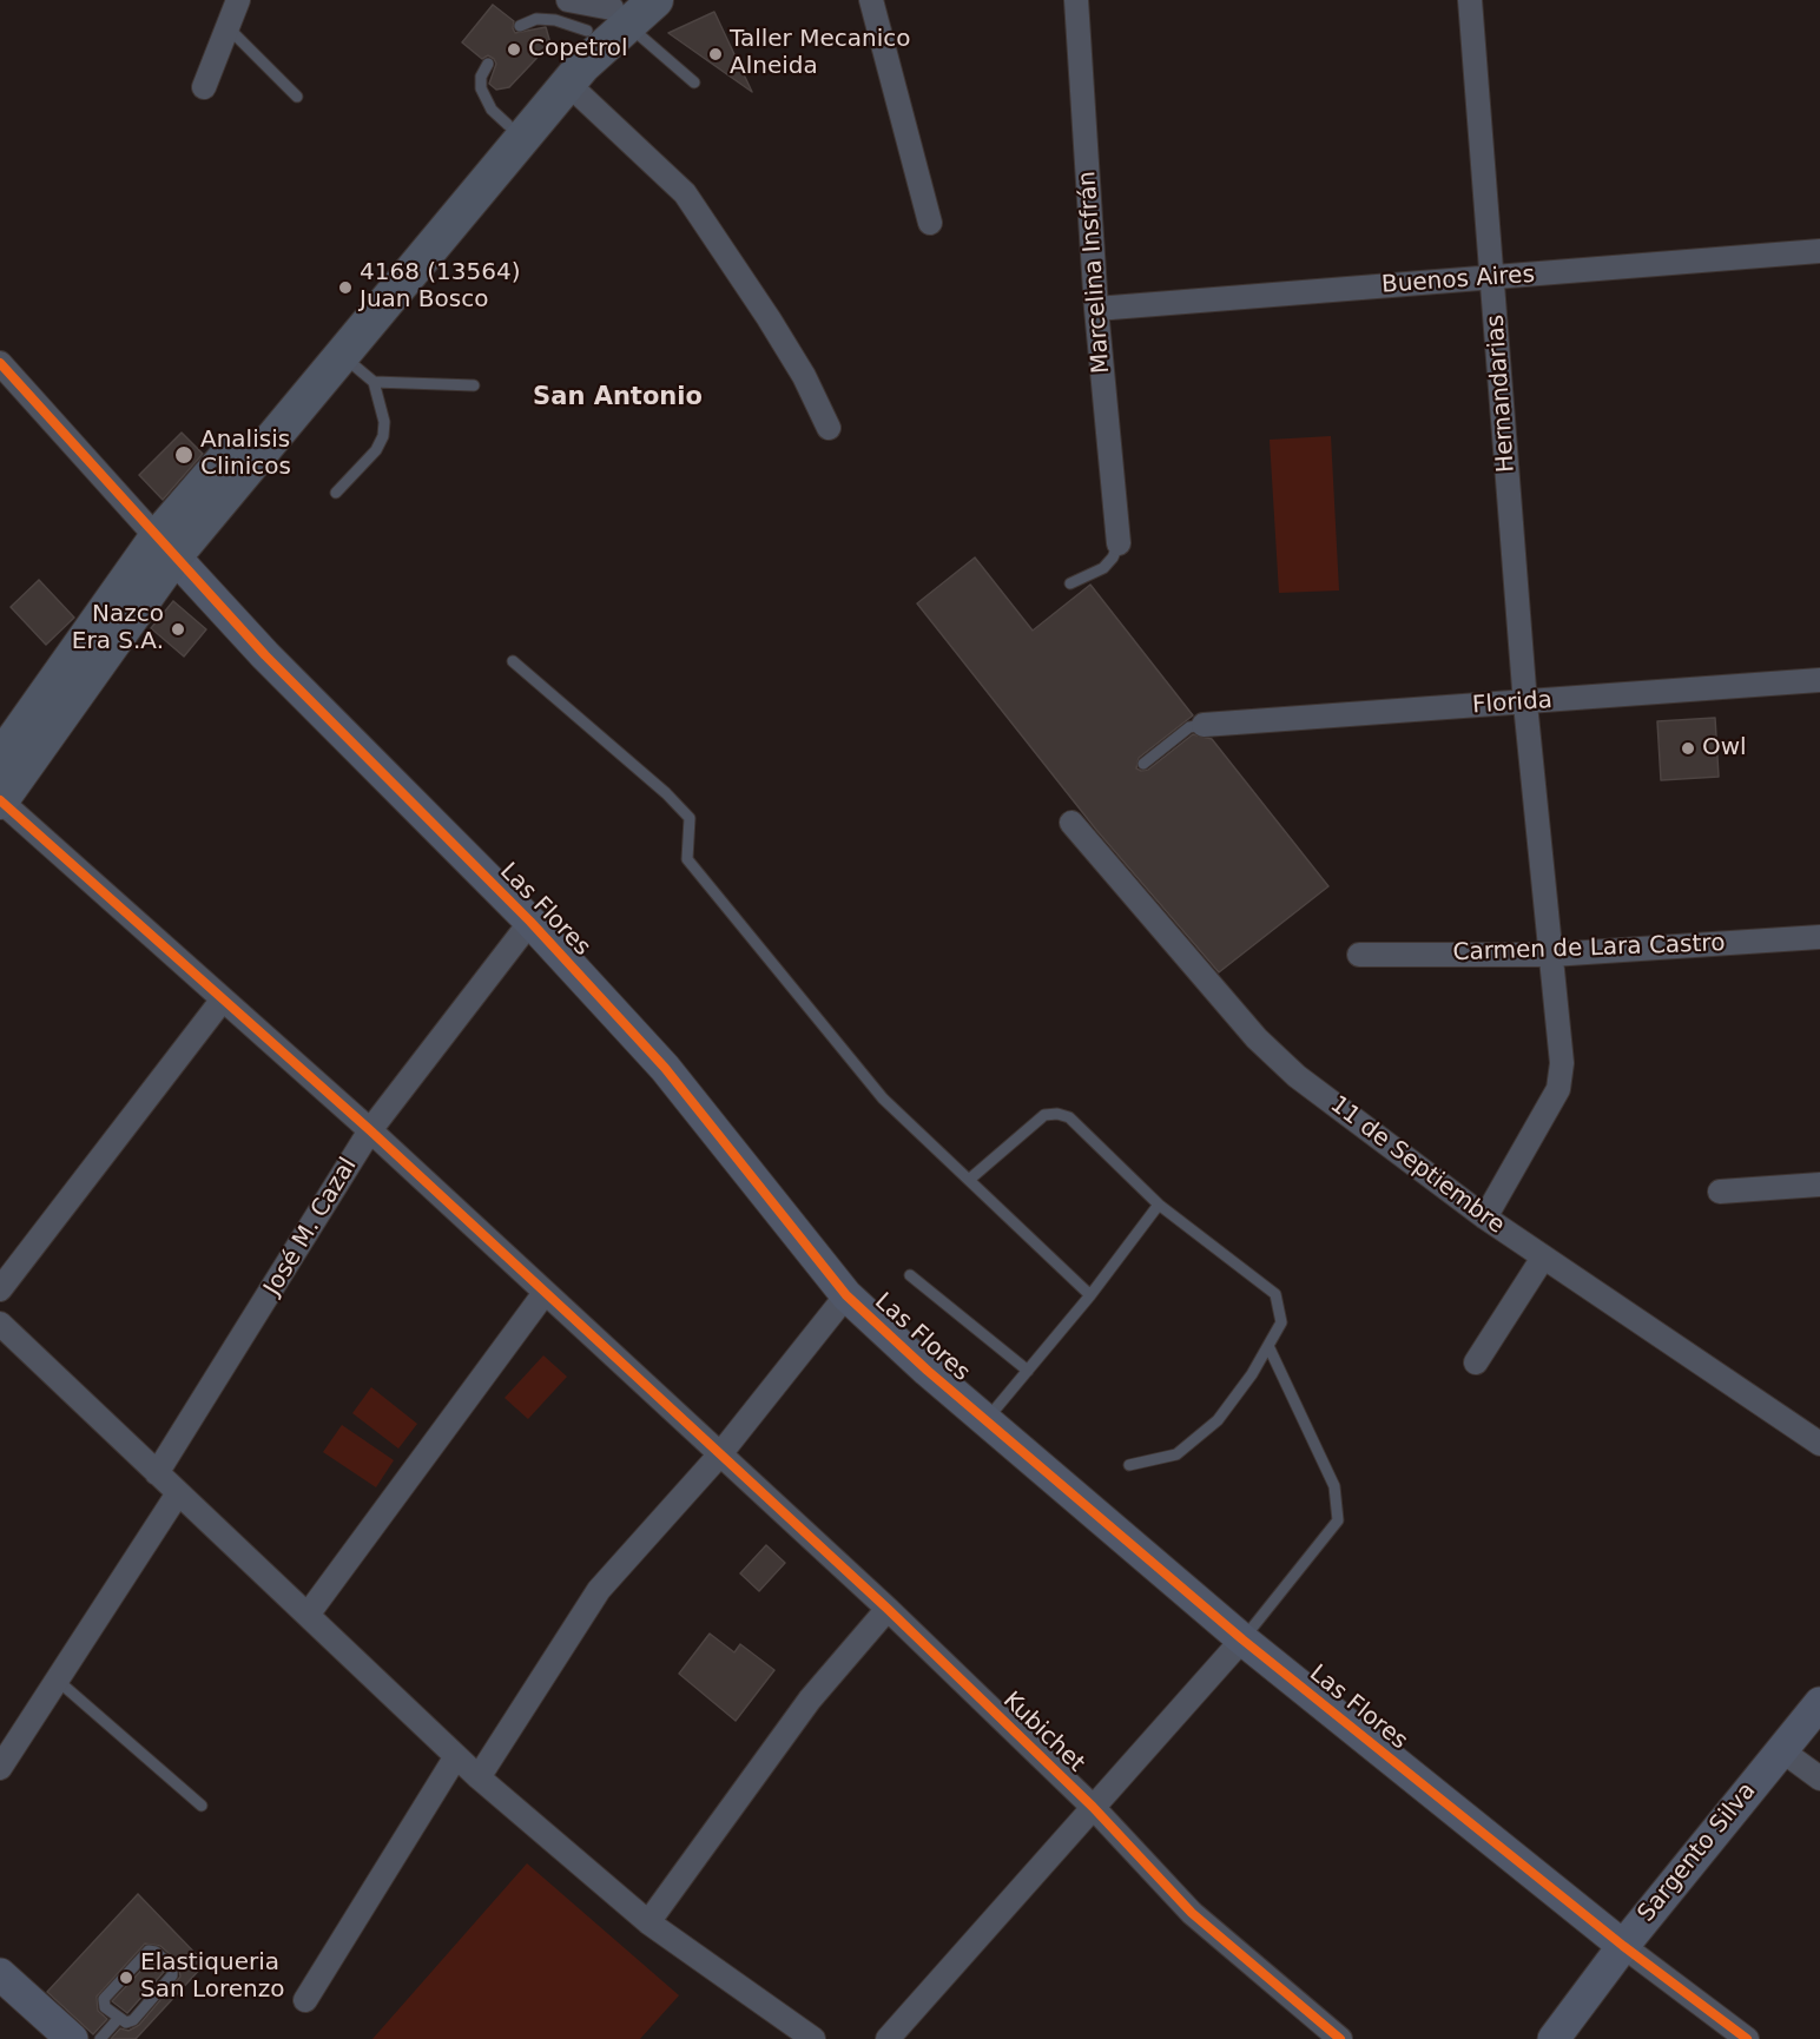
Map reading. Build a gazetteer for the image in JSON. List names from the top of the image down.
{
  "streets": {
    "street": [
      "Marcelina Insfrán",
      "Buenos Aires",
      "Hernandarias",
      "Florida",
      "Las Flores",
      "Carmen de Lara Castro",
      "11 de Septiembre",
      "José M. Cazal",
      "Kubichet",
      "Sargento Silva"
    ]
  },
  "crossings": [
    ["Marcelina Insfrán", "Buenos Aires"],
    ["Buenos Aires", "Hernandarias"],
    ["Hernandarias", "Florida"],
    ["Hernandarias", "Carmen de Lara Castro"],
    ["Hernandarias", "11 de Septiembre"],
    ["Las Flores", "José M. Cazal"],
    ["Las Flores", "Sargento Silva"],
    ["José M. Cazal", "Kubichet"]
  ],
  "districts": ["San Antonio"],
  "places": [
    "Copetrol",
    "Taller Mecanico Alneida",
    "4168 (13564) Juan Bosco",
    "Analisis Clinicos",
    "Nazco Era S.A.",
    "Owl",
    "Elastiqueria San Lorenzo"
  ]
}
